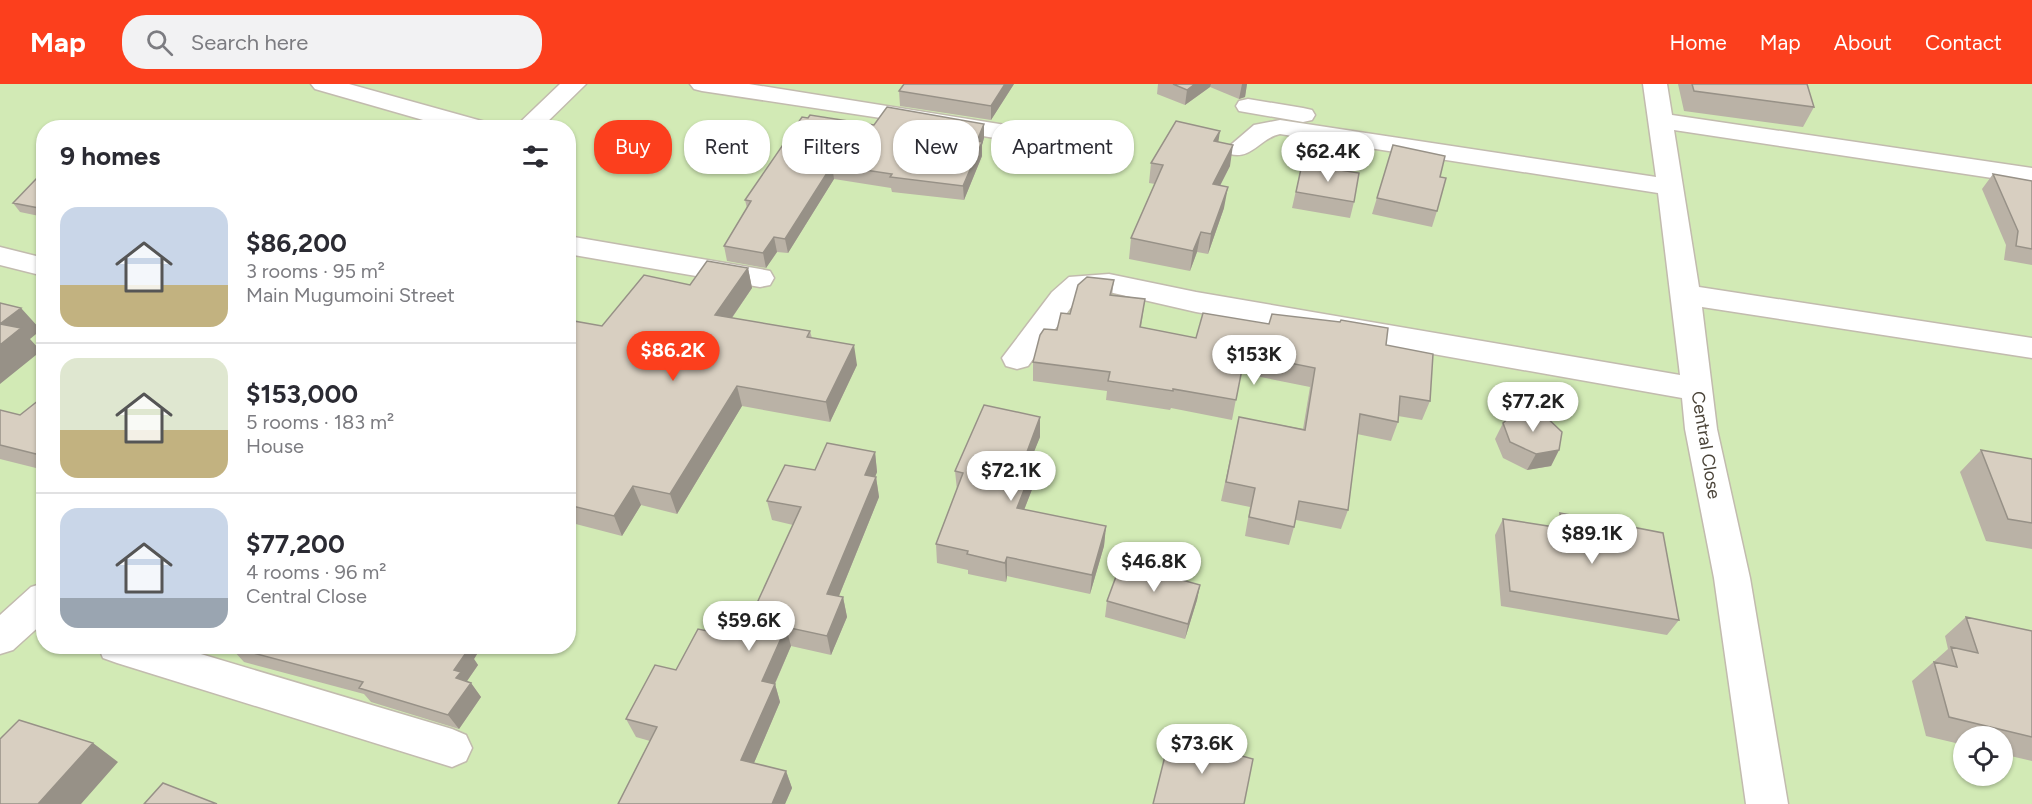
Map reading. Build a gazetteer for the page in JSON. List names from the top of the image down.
{
  "streets": {
    "street": ["Central Close"]
  },
  "page": {
    "header": "Map",
    "search": "Search here",
    "nav": [
      "Home",
      "Map",
      "About",
      "Contact"
    ],
    "chip": [
      "Buy",
      "Rent",
      "Filters",
      "New",
      "Apartment"
    ],
    "heading": "9 homes",
    "price": [
      "$62.4K",
      "$86.2K",
      "$153K",
      "$77.2K",
      "$72.1K",
      "$89.1K",
      "$46.8K",
      "$59.6K",
      "$73.6K"
    ],
    "list": [
      {
        "name": "$86,200",
        "note": "3 rooms · 95 m² · Main Mugumoini Street"
      },
      {
        "name": "$153,000",
        "note": "5 rooms · 183 m² · House"
      },
      {
        "name": "$77,200",
        "note": "4 rooms · 96 m² · Central Close"
      }
    ]
  }
}
